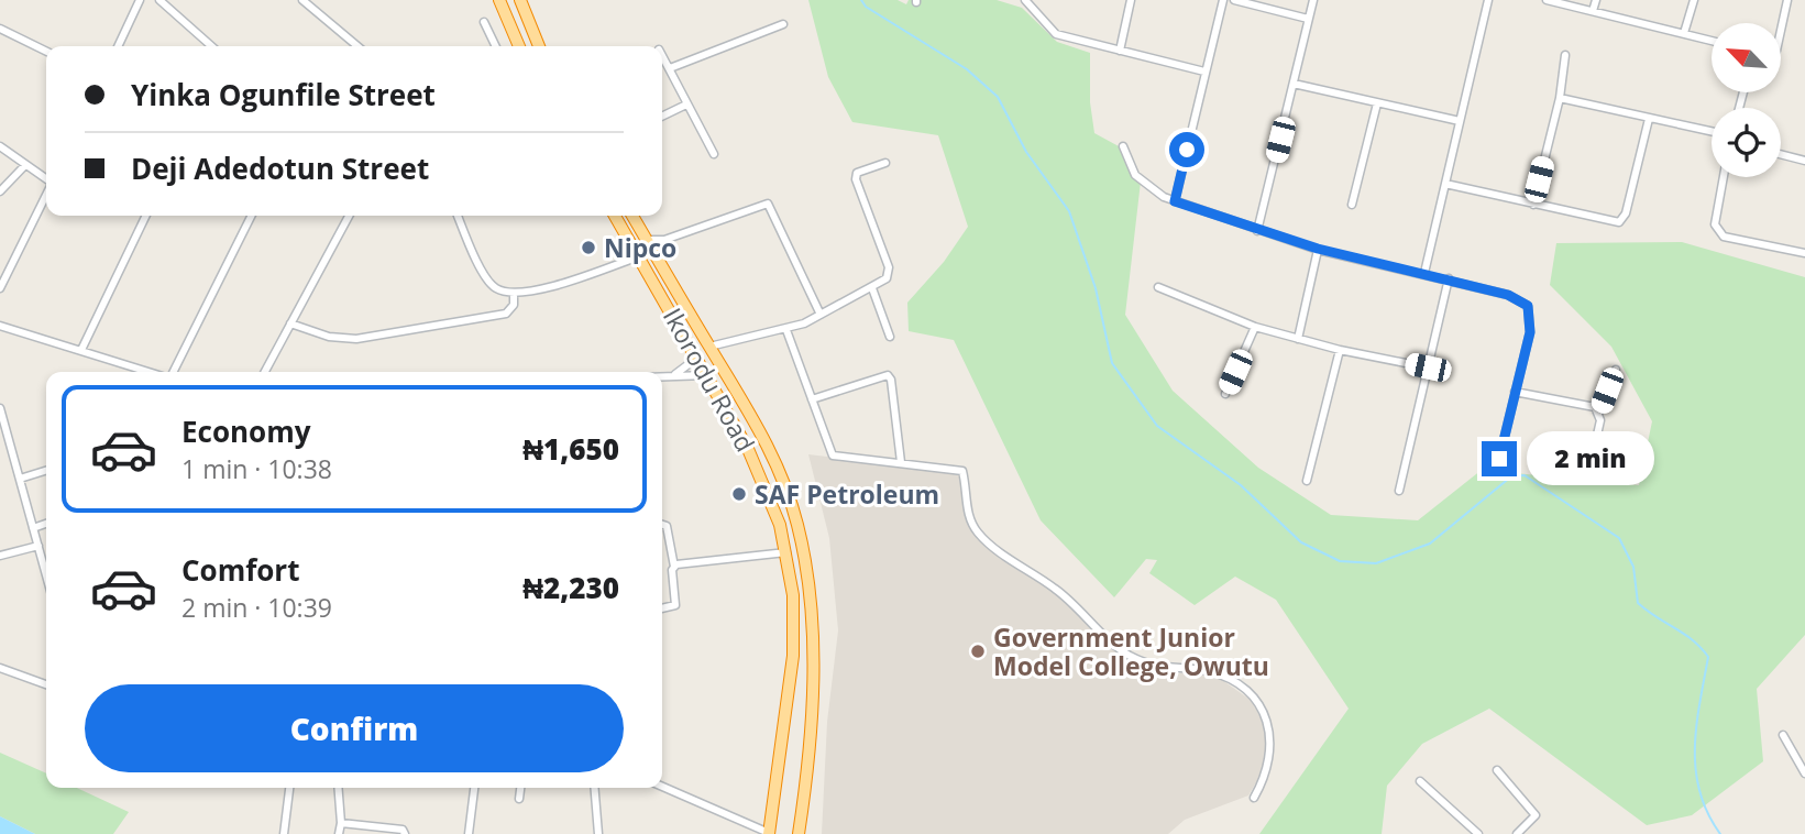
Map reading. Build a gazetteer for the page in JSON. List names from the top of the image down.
{
  "streets": {
    "highway": ["Ikorodu Road"]
  },
  "places": ["Nipco", "SAF Petroleum", "Government Junior Model College, Owutu"],
  "north": "top left",
  "page": {
    "banner": ["Yinka Ogunfile Street", "Deji Adedotun Street"],
    "list": [
      {
        "name": "Economy",
        "note": "1 min · 10:38",
        "value": "₦1,650"
      },
      {
        "name": "Comfort",
        "note": "2 min · 10:39",
        "value": "₦2,230"
      }
    ],
    "bubble": "2 min",
    "buttons": "Confirm"
  }
}
